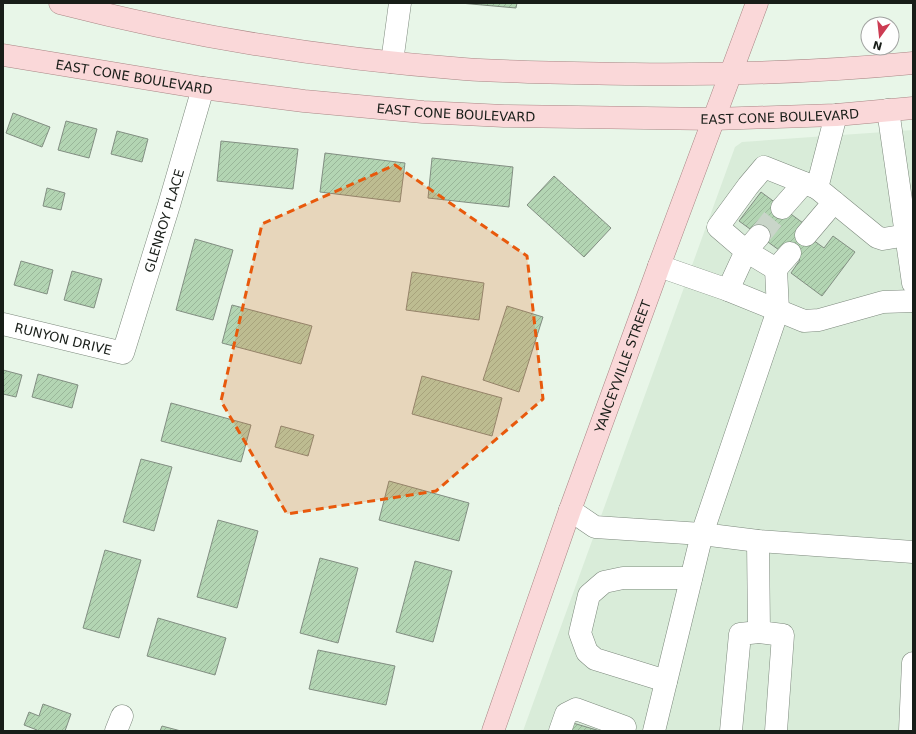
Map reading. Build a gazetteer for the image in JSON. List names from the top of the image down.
{
  "streets": {
    "main road": ["EAST CONE BOULEVARD", "YANCEYVILLE STREET"],
    "street": ["GLENROY PLACE", "RUNYON DRIVE"]
  },
  "crossings": [
    ["EAST CONE BOULEVARD", "GLENROY PLACE"],
    ["EAST CONE BOULEVARD", "YANCEYVILLE STREET"],
    ["GLENROY PLACE", "RUNYON DRIVE"]
  ],
  "north": "bottom"
}
